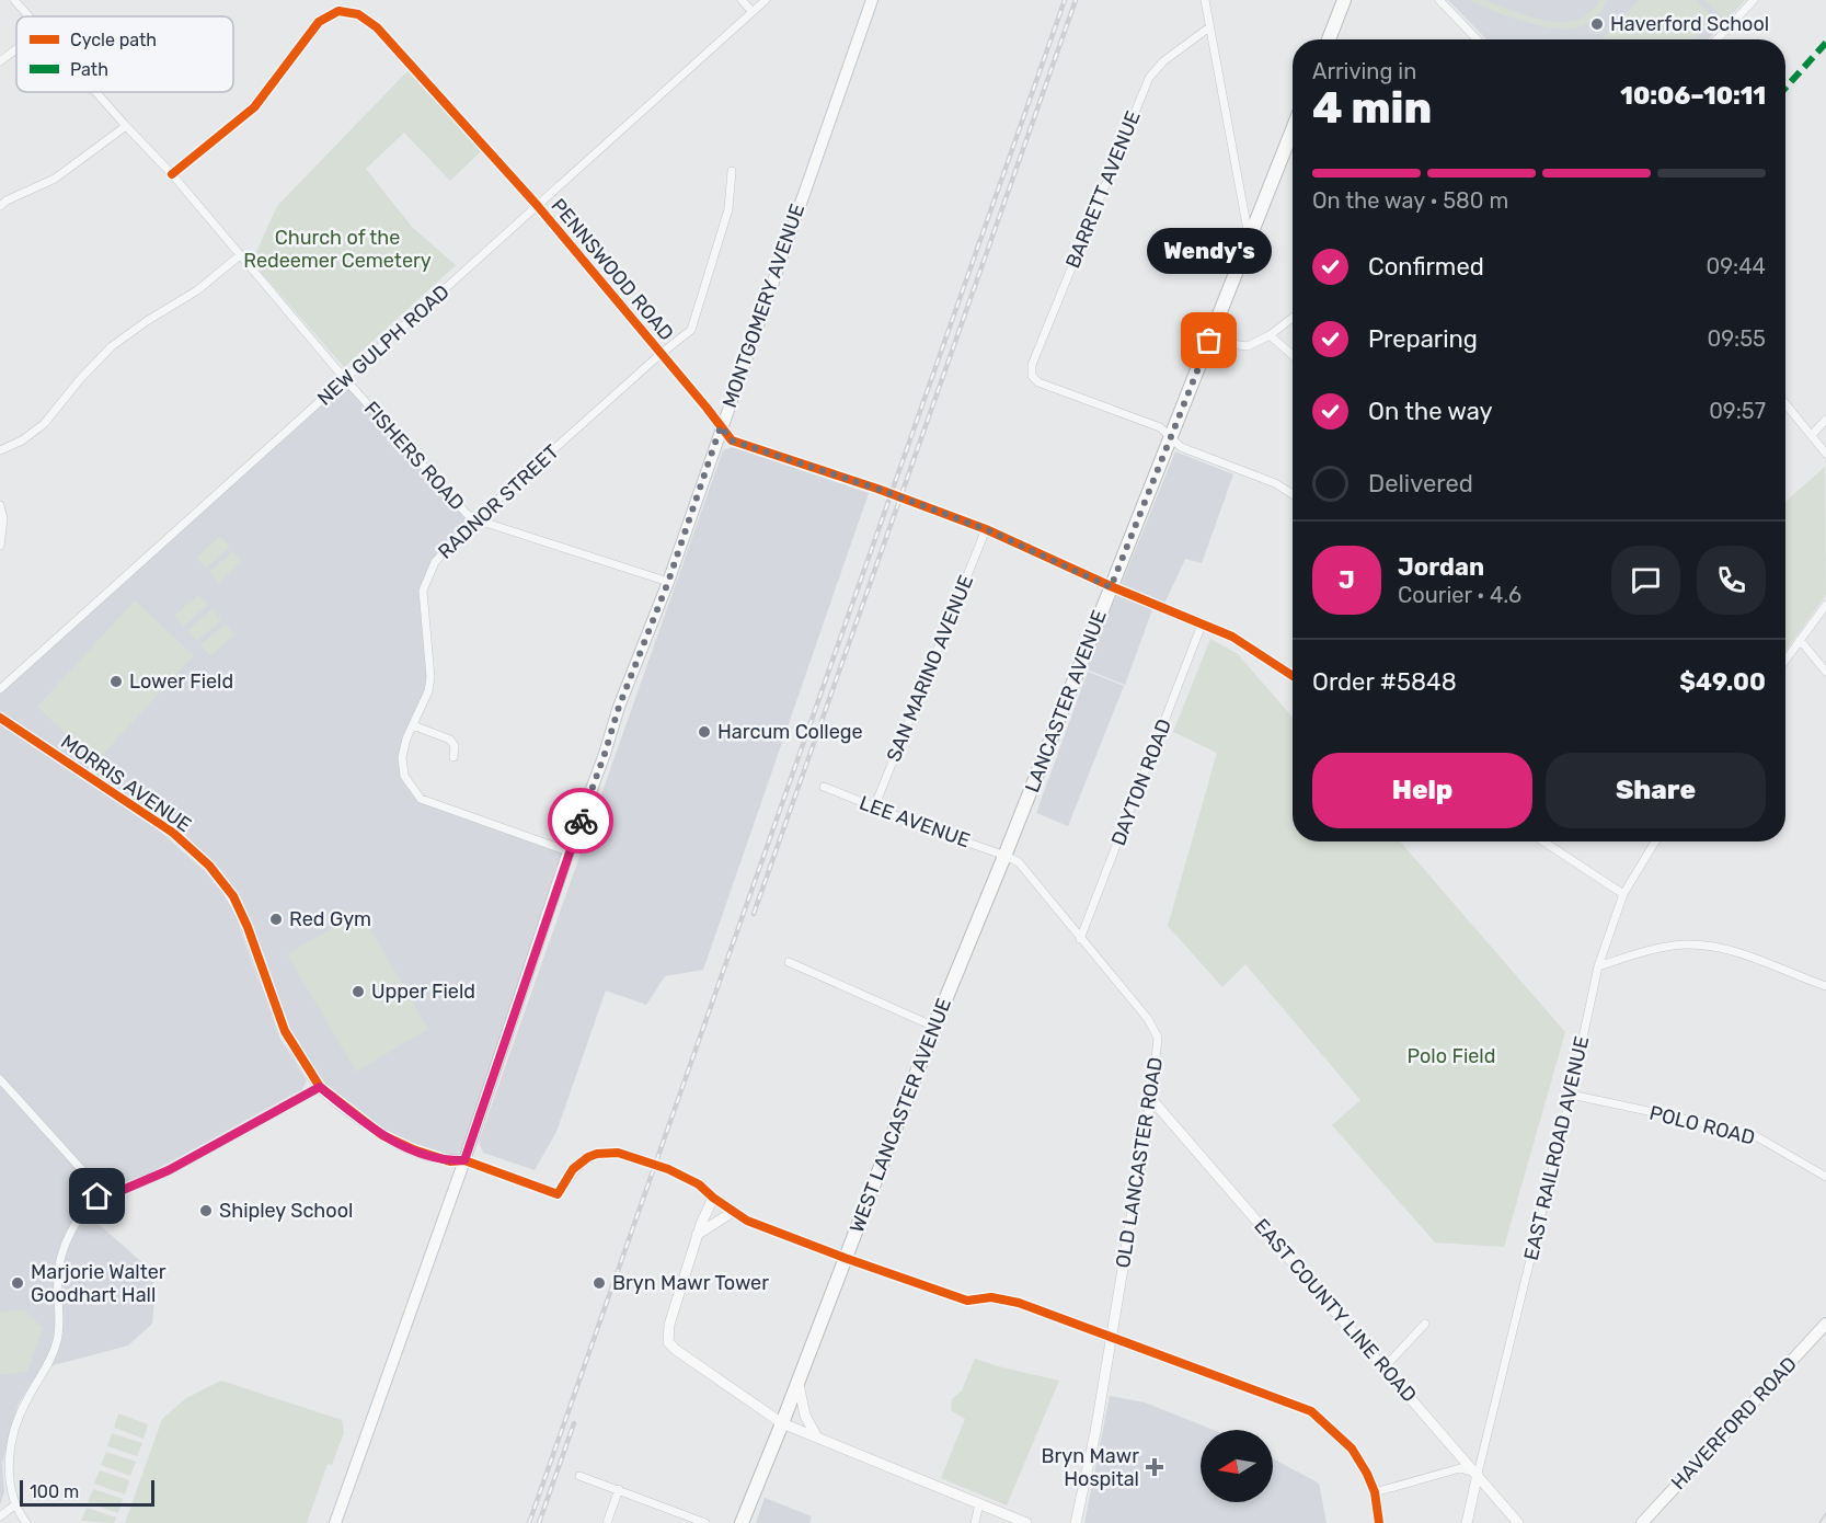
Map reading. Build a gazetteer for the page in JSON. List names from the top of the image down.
{
  "streets": {
    "highway": ["LANCASTER AVENUE", "WEST LANCASTER AVENUE"],
    "main road": ["MONTGOMERY AVENUE", "HAVERFORD ROAD"],
    "street": [
      "BARRETT AVENUE",
      "PENNSWOOD ROAD",
      "NEW GULPH ROAD",
      "FISHERS ROAD",
      "RADNOR STREET",
      "SAN MARINO AVENUE",
      "DAYTON ROAD",
      "MORRIS AVENUE",
      "LEE AVENUE",
      "POLO ROAD",
      "EAST RAILROAD AVENUE",
      "OLD LANCASTER ROAD",
      "EAST COUNTY LINE ROAD"
    ]
  },
  "crossings": [
    ["BARRETT AVENUE", "LANCASTER AVENUE"],
    ["PENNSWOOD ROAD", "MONTGOMERY AVENUE"],
    ["PENNSWOOD ROAD", "NEW GULPH ROAD"],
    ["PENNSWOOD ROAD", "FISHERS ROAD"],
    ["PENNSWOOD ROAD", "RADNOR STREET"],
    ["PENNSWOOD ROAD", "SAN MARINO AVENUE"],
    ["PENNSWOOD ROAD", "LANCASTER AVENUE"],
    ["PENNSWOOD ROAD", "DAYTON ROAD"],
    ["MONTGOMERY AVENUE", "FISHERS ROAD"],
    ["MONTGOMERY AVENUE", "RADNOR STREET"],
    ["MONTGOMERY AVENUE", "MORRIS AVENUE"],
    ["NEW GULPH ROAD", "FISHERS ROAD"],
    ["FISHERS ROAD", "RADNOR STREET"],
    ["SAN MARINO AVENUE", "LEE AVENUE"],
    ["LANCASTER AVENUE", "LEE AVENUE"],
    ["LANCASTER AVENUE", "WEST LANCASTER AVENUE"],
    ["LANCASTER AVENUE", "OLD LANCASTER ROAD"],
    ["DAYTON ROAD", "OLD LANCASTER ROAD"],
    ["LEE AVENUE", "WEST LANCASTER AVENUE"],
    ["LEE AVENUE", "OLD LANCASTER ROAD"],
    ["WEST LANCASTER AVENUE", "OLD LANCASTER ROAD"],
    ["POLO ROAD", "EAST RAILROAD AVENUE"],
    ["EAST RAILROAD AVENUE", "EAST COUNTY LINE ROAD"],
    ["OLD LANCASTER ROAD", "EAST COUNTY LINE ROAD"]
  ],
  "parks": ["Church of the Redeemer Cemetery", "Polo Field"],
  "places": {
    "other": [
      "Haverford School",
      "Wendy's",
      "Lower Field",
      "Harcum College",
      "Red Gym",
      "Upper Field",
      "Shipley School",
      "Marjorie Walter Goodhart Hall",
      "Bryn Mawr Tower"
    ],
    "health": ["Bryn Mawr Hospital"]
  },
  "legend": ["Cycle path", "Path"],
  "scale_bar": "100 m",
  "north": "left",
  "page": {
    "heading": ["4 min", "Arriving in", "10:06–10:11"],
    "panel": [
      "Jordan",
      "Courier · 4.6",
      "Order #5848",
      "$49.00"
    ],
    "bar": "On the way · 580 m",
    "bubble": "Wendy's",
    "list": [
      ["Confirmed", "09:44"],
      ["Preparing", "09:55"],
      ["On the way", "09:57"],
      "Delivered"
    ],
    "round": "J",
    "buttons": ["Help", "Share"],
    "scale": "100 m"
  }
}
